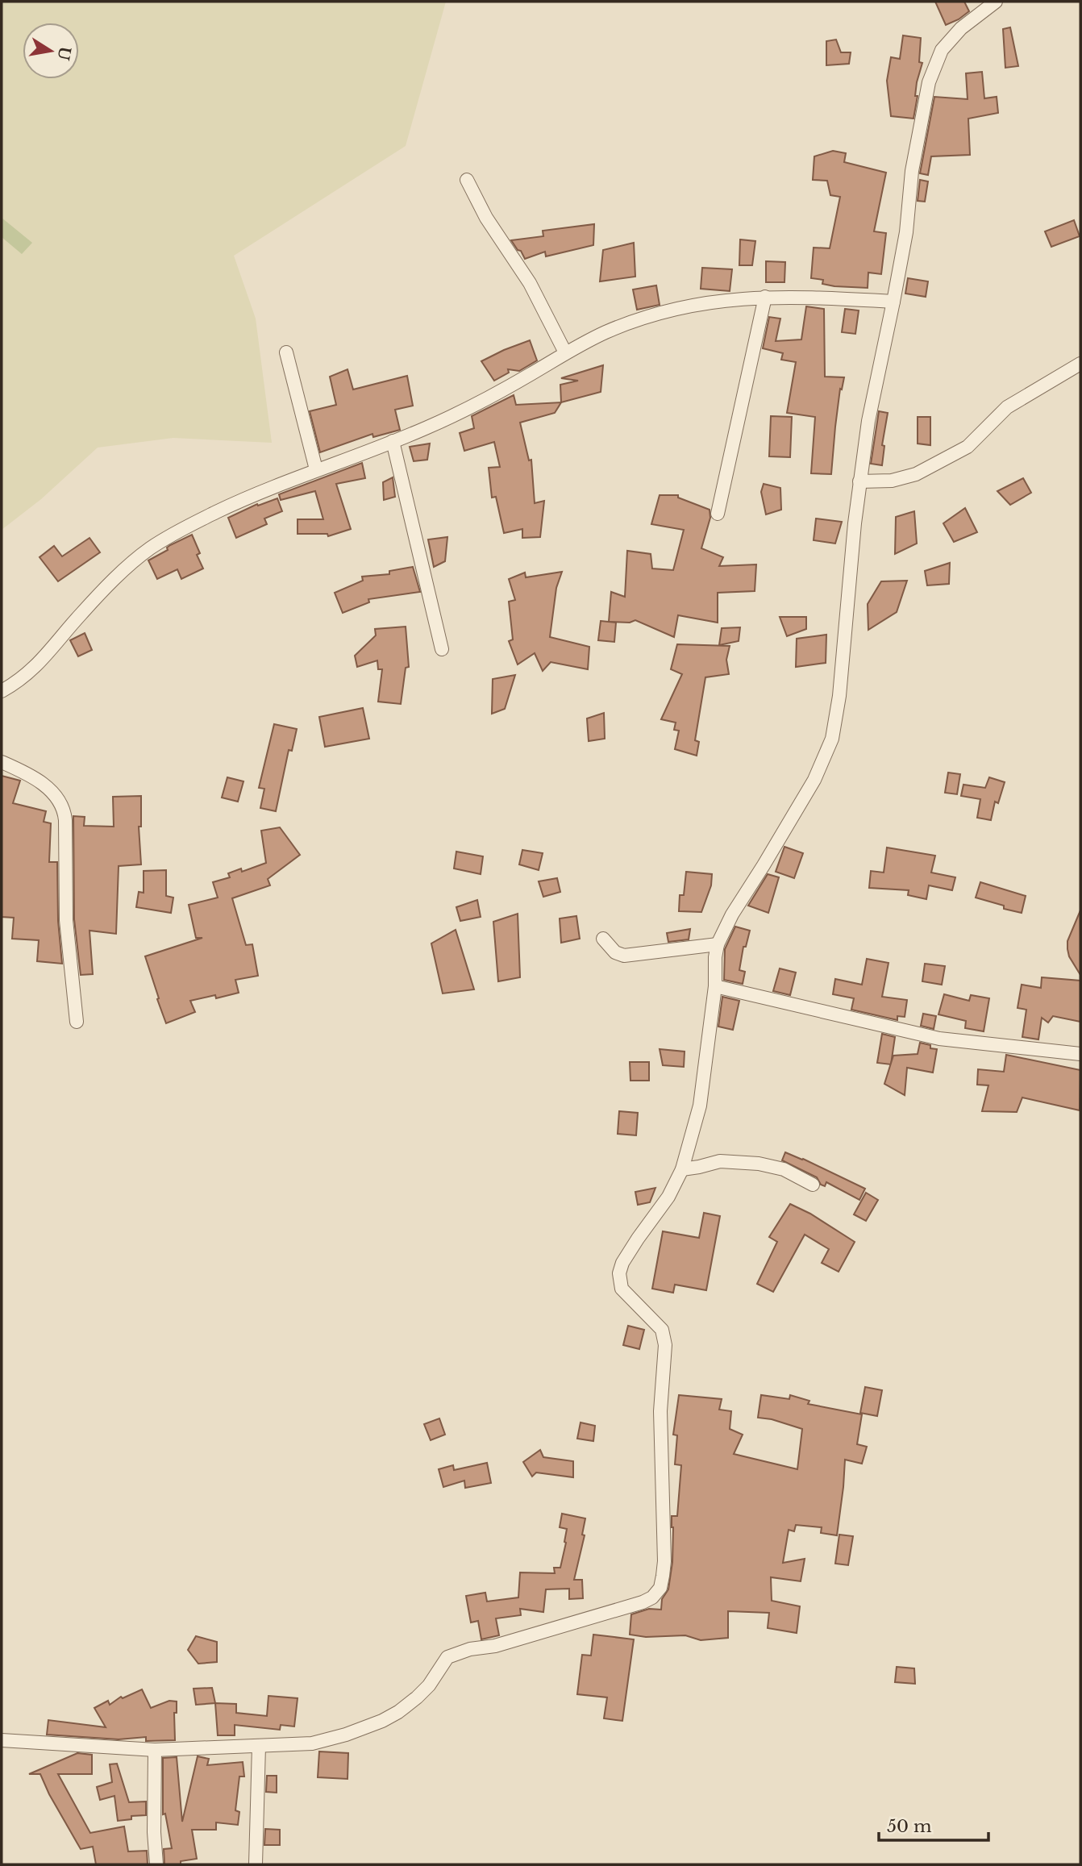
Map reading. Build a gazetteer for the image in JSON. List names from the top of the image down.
{
  "scale_bar": "50 m",
  "north": "right"
}
